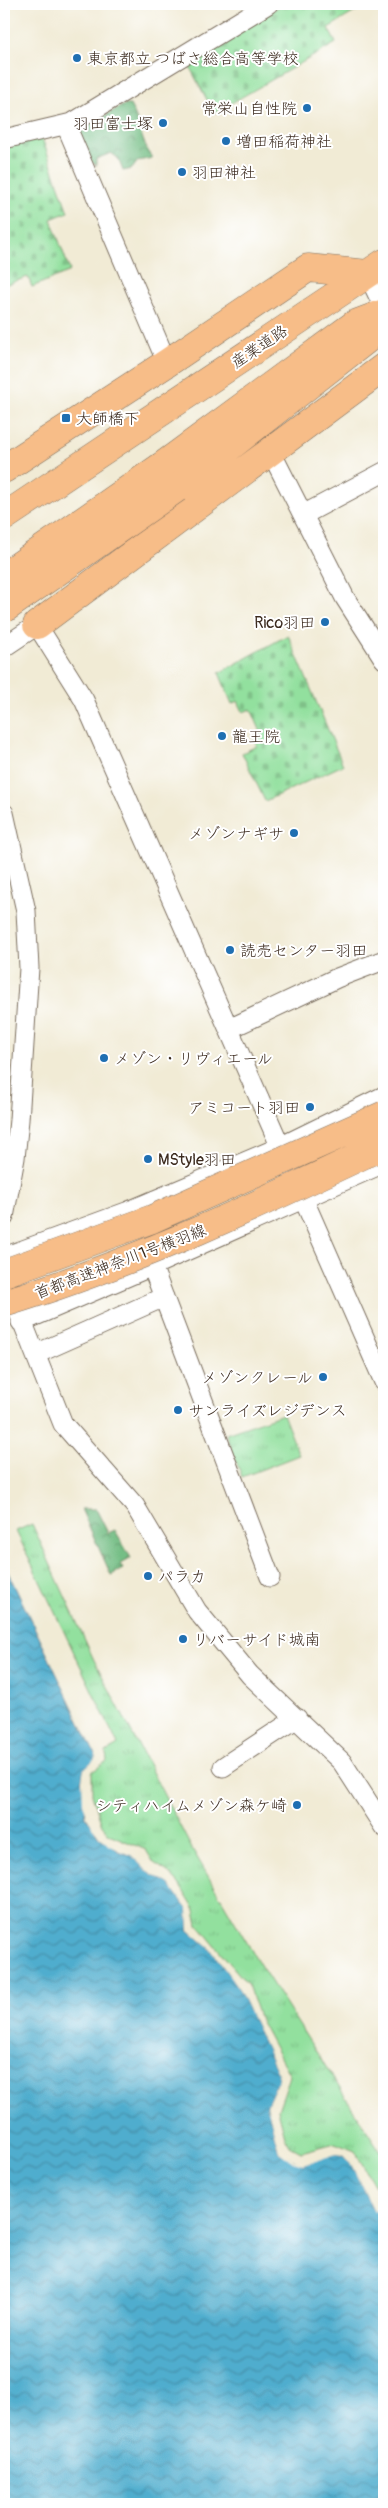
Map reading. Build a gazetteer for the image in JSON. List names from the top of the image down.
{
  "streets": {
    "main road": ["産業道路", "首都高速神奈川1号横羽線"]
  },
  "places": {
    "other": [
      "東京都立 つばさ総合高等学校",
      "常栄山自性院",
      "羽田富士塚",
      "増田稲荷神社",
      "羽田神社",
      "Rico羽田",
      "龍王院",
      "メゾンナギサ",
      "読売センター羽田",
      "メゾン・リヴィエール",
      "アミコート羽田",
      "MStyle羽田",
      "メゾンクレール",
      "サンライズレジデンス",
      "パラカ",
      "リバーサイド城南",
      "シティハイムメゾン森ケ崎"
    ],
    "transit": ["大師橋下"]
  }
}
